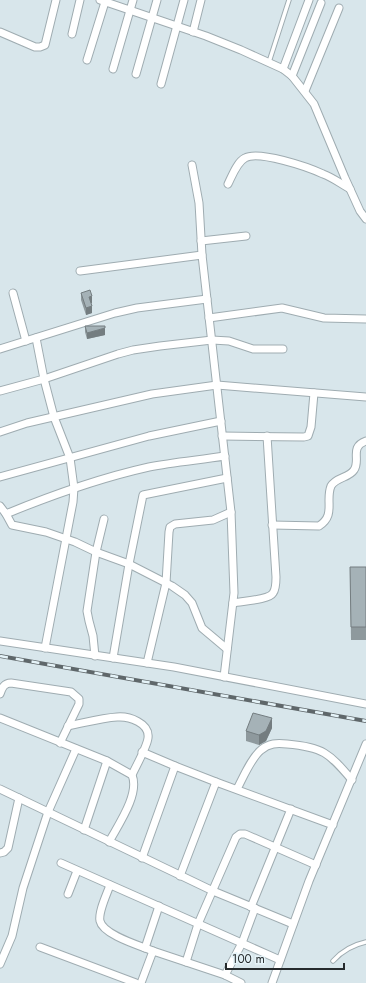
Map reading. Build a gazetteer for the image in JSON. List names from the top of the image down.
{
  "scale_bar": "100 m"
}
